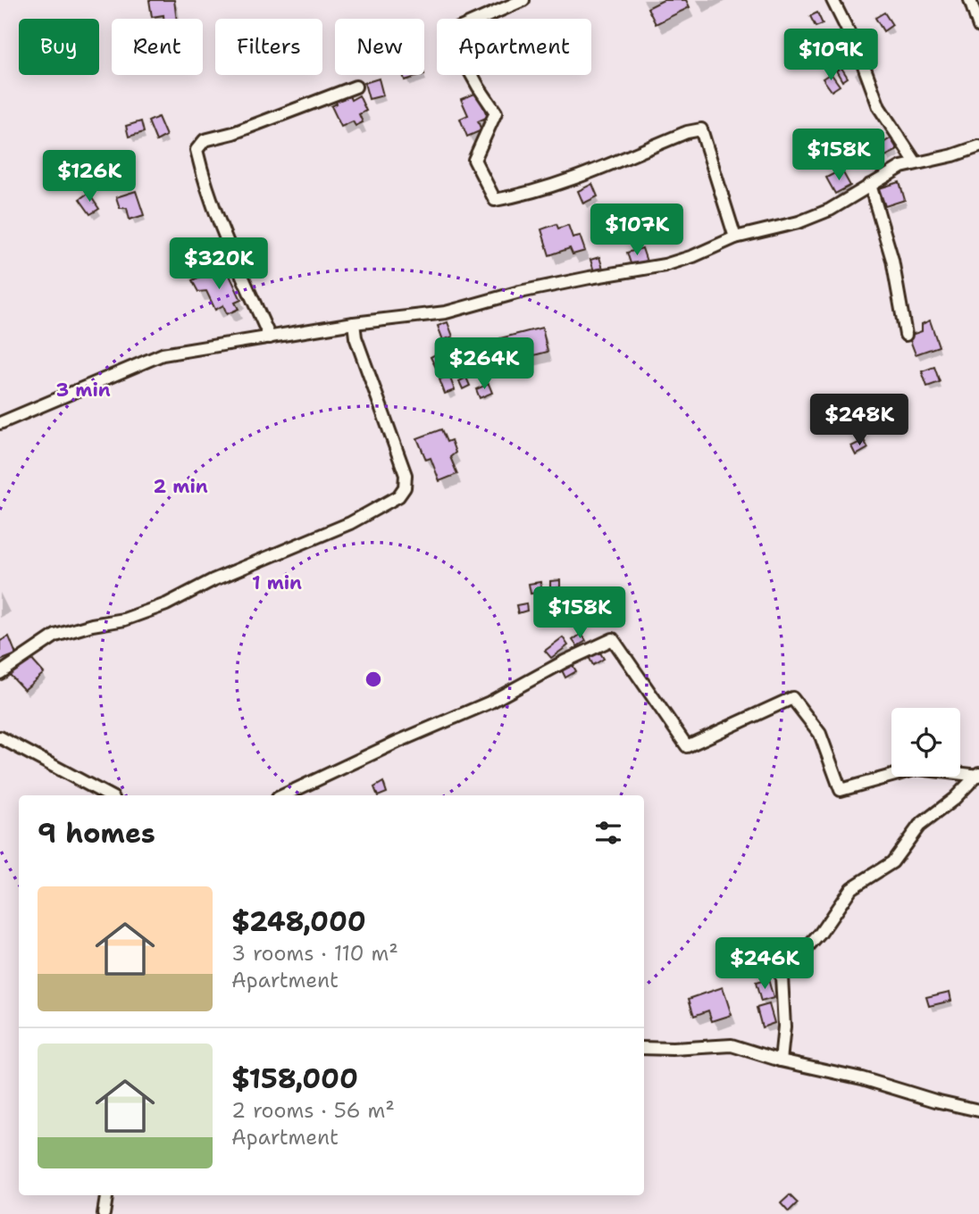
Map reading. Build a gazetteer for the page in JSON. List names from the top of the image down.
{
  "page": {
    "chip": [
      "Buy",
      "Rent",
      "Filters",
      "New",
      "Apartment"
    ],
    "price": [
      "$109K",
      "$158K",
      "$126K",
      "$107K",
      "$320K",
      "$264K",
      "$248K",
      "$158K",
      "$246K"
    ],
    "heading": "9 homes",
    "list": [
      {
        "name": "$248,000",
        "note": "3 rooms · 110 m² · Apartment"
      },
      {
        "name": "$158,000",
        "note": "2 rooms · 56 m² · Apartment"
      }
    ]
  },
  "rings": ["3 min", "2 min", "1 min"]
}
